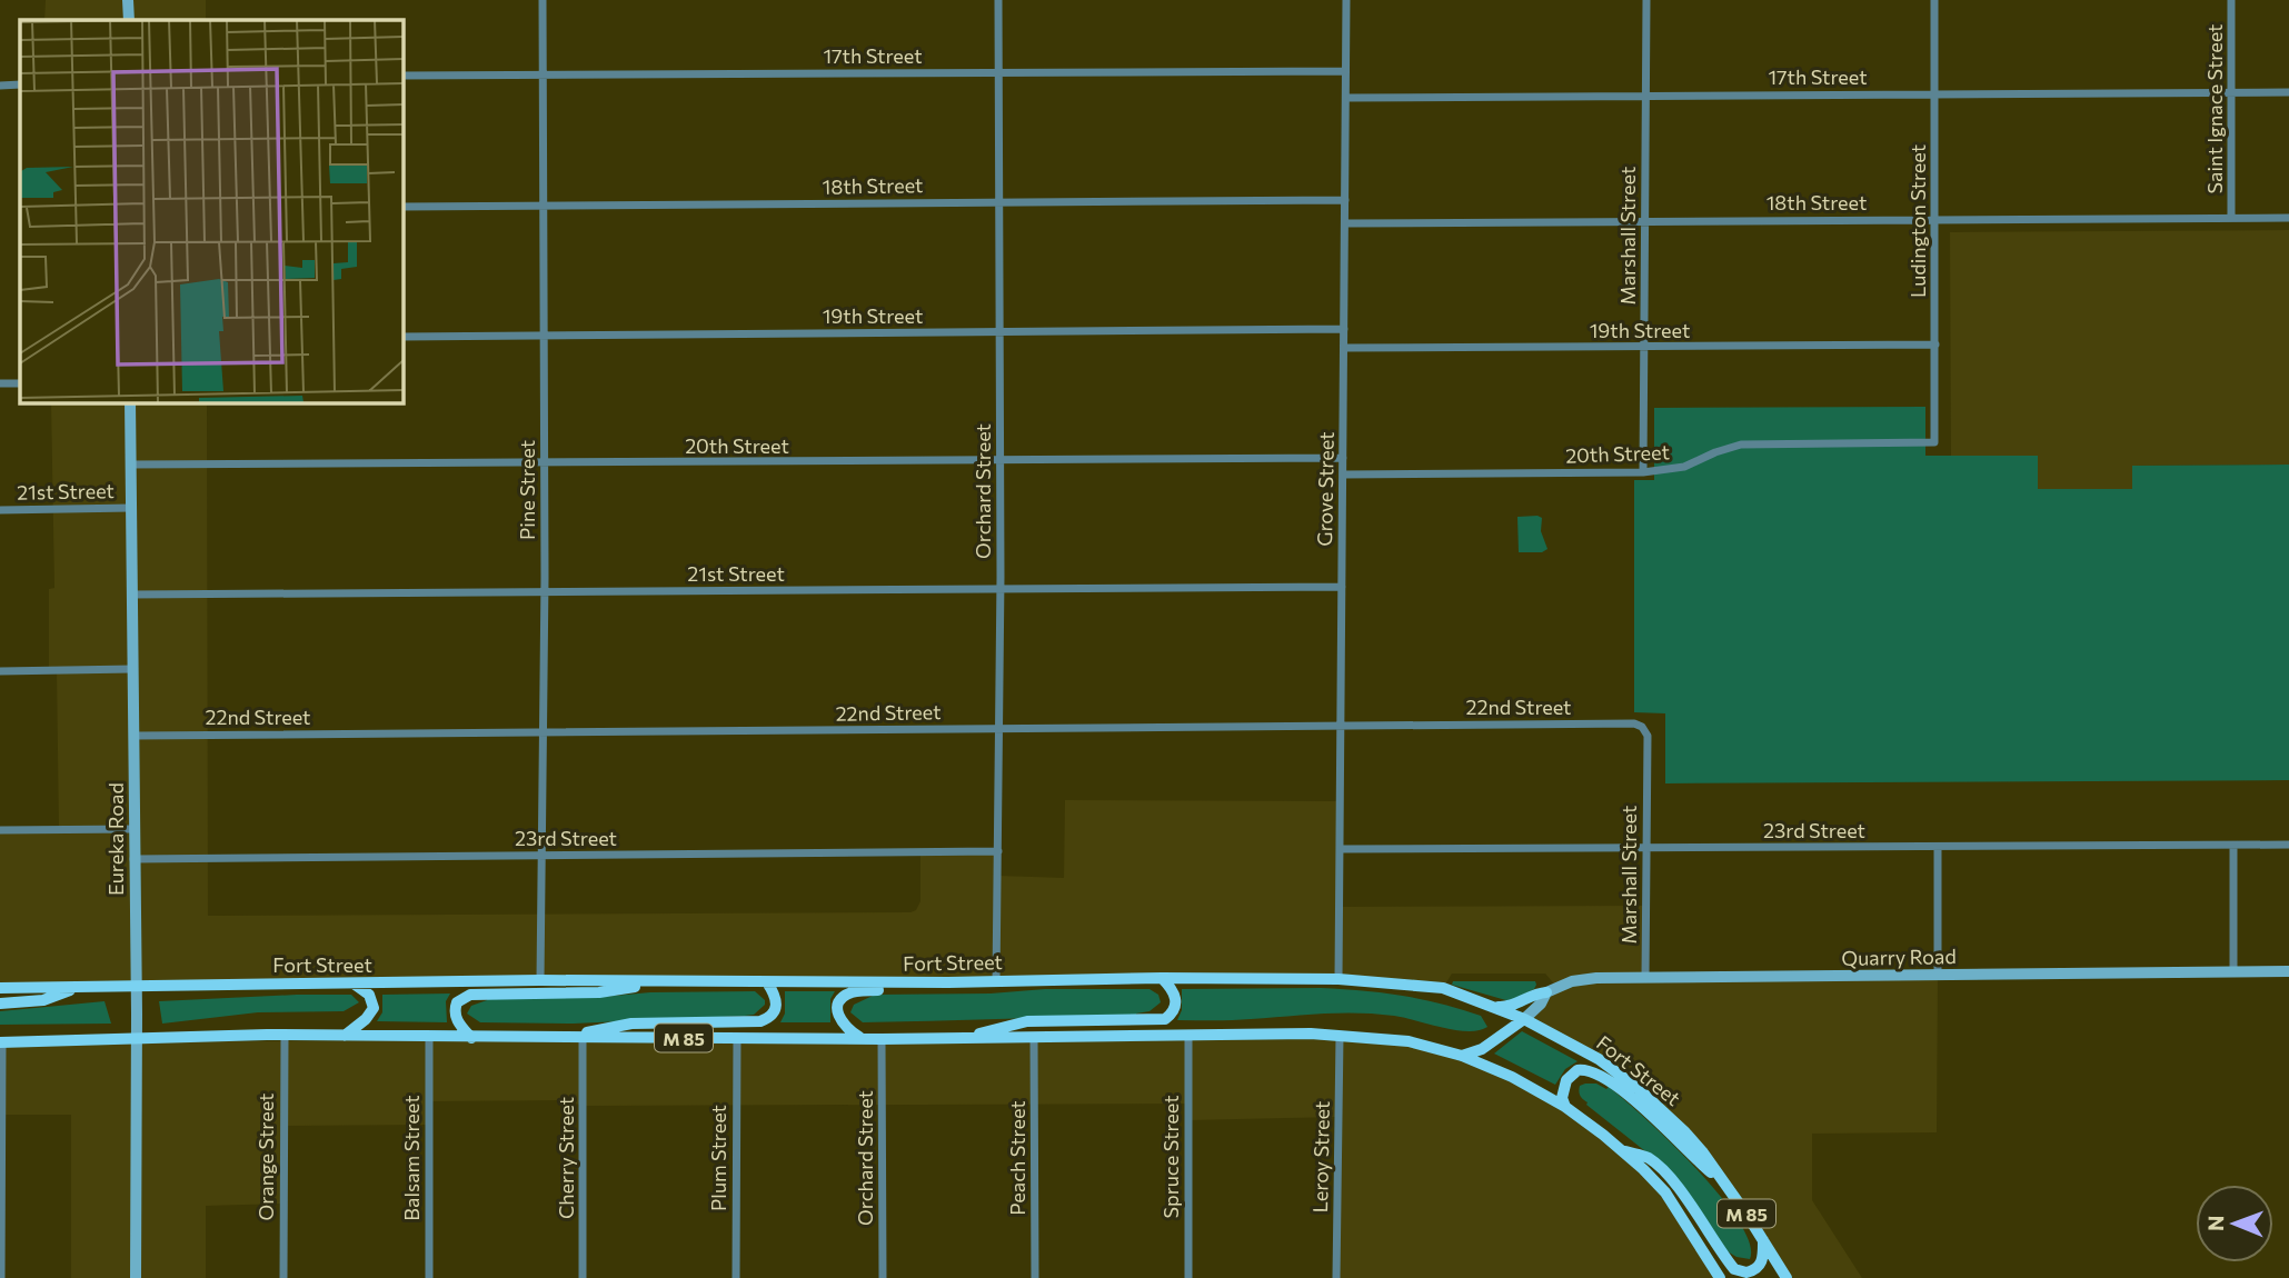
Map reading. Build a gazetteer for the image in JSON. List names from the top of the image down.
{
  "streets": {
    "main road": [
      "Eureka Road",
      "Quarry Road",
      "Fort Street",
      "M 85"
    ],
    "street": [
      "17th Street",
      "Saint Ignace Street",
      "18th Street",
      "Ludington Street",
      "Marshall Street",
      "19th Street",
      "20th Street",
      "Grove Street",
      "Pine Street",
      "21st Street",
      "Orchard Street",
      "22nd Street",
      "23rd Street",
      "Orange Street",
      "Spruce Street",
      "Leroy Street",
      "Balsam Street",
      "Cherry Street",
      "Plum Street",
      "Peach Street"
    ]
  },
  "crossings": [
    ["17th Street", "Saint Ignace Street"],
    ["17th Street", "Ludington Street"],
    ["17th Street", "Marshall Street"],
    ["17th Street", "Grove Street"],
    ["17th Street", "Pine Street"],
    ["17th Street", "Orchard Street"],
    ["Saint Ignace Street", "18th Street"],
    ["18th Street", "Ludington Street"],
    ["18th Street", "Marshall Street"],
    ["18th Street", "Grove Street"],
    ["18th Street", "Pine Street"],
    ["18th Street", "Orchard Street"],
    ["Ludington Street", "19th Street"],
    ["Ludington Street", "20th Street"],
    ["Marshall Street", "19th Street"],
    ["Marshall Street", "20th Street"],
    ["Marshall Street", "22nd Street"],
    ["Marshall Street", "23rd Street"],
    ["Marshall Street", "Quarry Road"],
    ["19th Street", "Grove Street"],
    ["19th Street", "Pine Street"],
    ["19th Street", "Orchard Street"],
    ["20th Street", "Grove Street"],
    ["20th Street", "Pine Street"],
    ["20th Street", "Orchard Street"],
    ["20th Street", "Eureka Road"],
    ["Grove Street", "21st Street"],
    ["Grove Street", "22nd Street"],
    ["Grove Street", "23rd Street"],
    ["Grove Street", "Fort Street"],
    ["Pine Street", "21st Street"],
    ["Pine Street", "22nd Street"],
    ["Pine Street", "23rd Street"],
    ["Pine Street", "Fort Street"],
    ["21st Street", "Orchard Street"],
    ["21st Street", "Eureka Road"],
    ["Orchard Street", "22nd Street"],
    ["Orchard Street", "23rd Street"],
    ["Orchard Street", "Fort Street"],
    ["Orchard Street", "M 85"],
    ["22nd Street", "Eureka Road"],
    ["23rd Street", "Eureka Road"],
    ["Eureka Road", "Fort Street"],
    ["Eureka Road", "M 85"],
    ["M 85", "Orange Street"],
    ["M 85", "Spruce Street"],
    ["M 85", "Leroy Street"],
    ["M 85", "Balsam Street"],
    ["M 85", "Cherry Street"],
    ["M 85", "Plum Street"],
    ["M 85", "Peach Street"]
  ],
  "north": "left"
}
